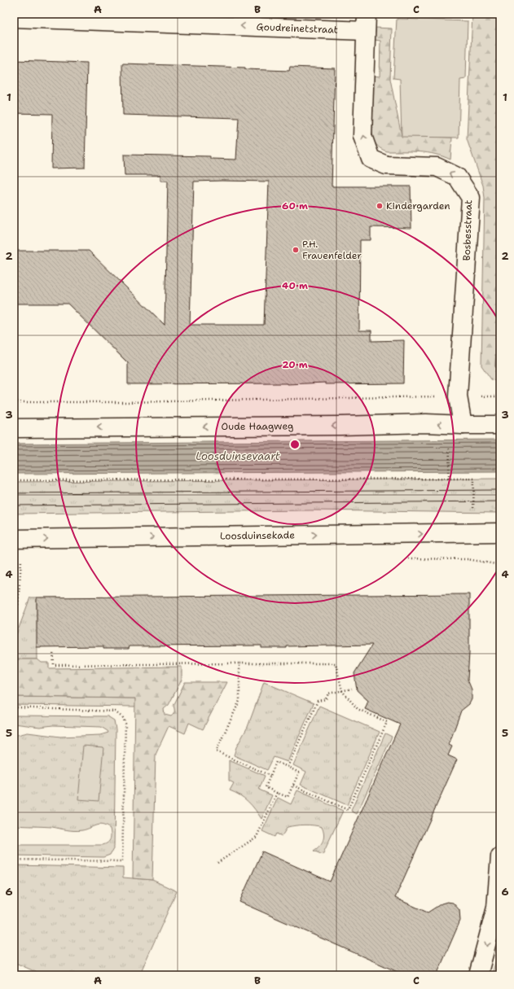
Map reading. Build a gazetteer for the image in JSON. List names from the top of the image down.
{
  "streets": {
    "main road": [
      "Goudreinetstraat",
      "Bosbesstraat",
      "Oude Haagweg",
      "Loosduinsekade"
    ]
  },
  "crossings": [
    ["Goudreinetstraat", "Bosbesstraat"],
    ["Bosbesstraat", "Oude Haagweg"]
  ],
  "one_way": [
    "Goudreinetstraat",
    "Bosbesstraat",
    "Oude Haagweg",
    "Loosduinsekade"
  ],
  "water": ["Loosduinsevaart"],
  "places": ["Kindergarden", "P.H. Frauenfelder"],
  "grid": {
    "columns": ["A", "B", "C"],
    "rows": [
      "1",
      "2",
      "3",
      "4",
      "5",
      "6"
    ]
  },
  "rings": ["60 m", "40 m", "20 m"]
}
